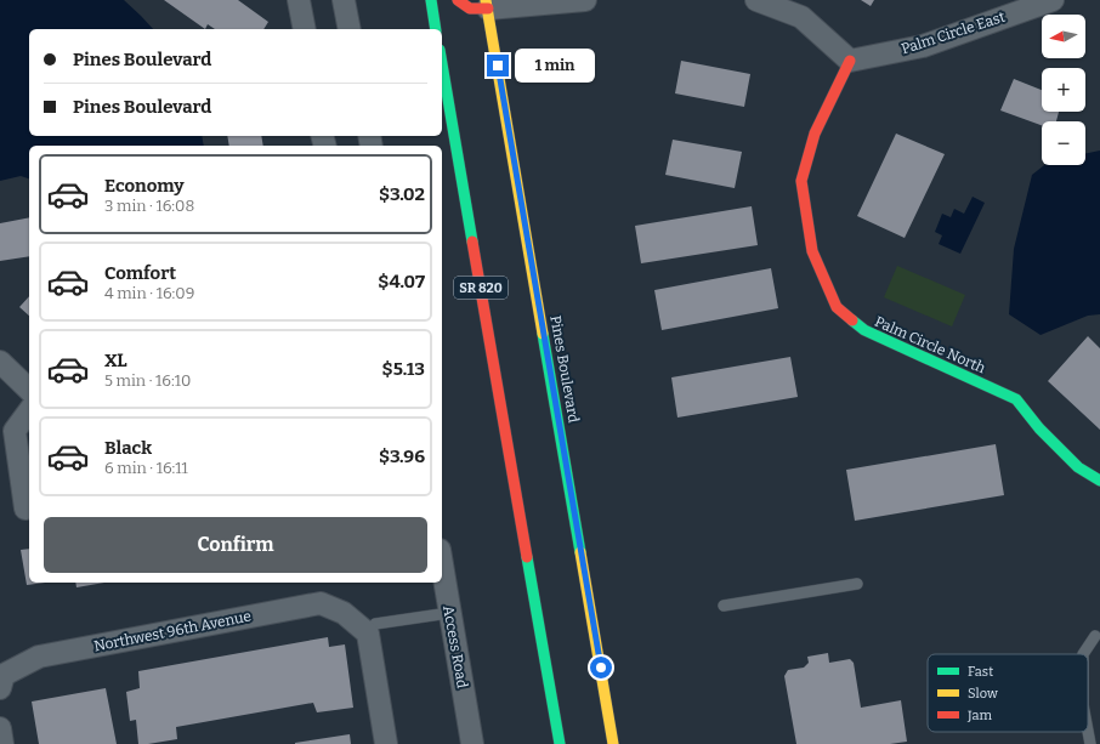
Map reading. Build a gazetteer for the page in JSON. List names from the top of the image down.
{
  "streets": {
    "main road": ["SR 820", "Palm Circle North", "Pines Boulevard"],
    "street": ["Palm Circle East", "Northwest 96th Avenue", "Access Road"]
  },
  "crossings": [
    ["Palm Circle East", "Palm Circle North"]
  ],
  "legend": ["Fast", "Slow", "Jam"],
  "north": "left",
  "page": {
    "map_buttons": ["+", "−"],
    "banner": ["Pines Boulevard", "Pines Boulevard"],
    "bubble": "1 min",
    "list": [
      {
        "name": "Economy",
        "note": "3 min · 16:08",
        "value": "$3.02"
      },
      {
        "name": "Comfort",
        "note": "4 min · 16:09",
        "value": "$4.07"
      },
      {
        "name": "XL",
        "note": "5 min · 16:10",
        "value": "$5.13"
      },
      {
        "name": "Black",
        "note": "6 min · 16:11",
        "value": "$3.96"
      }
    ],
    "buttons": "Confirm"
  }
}
